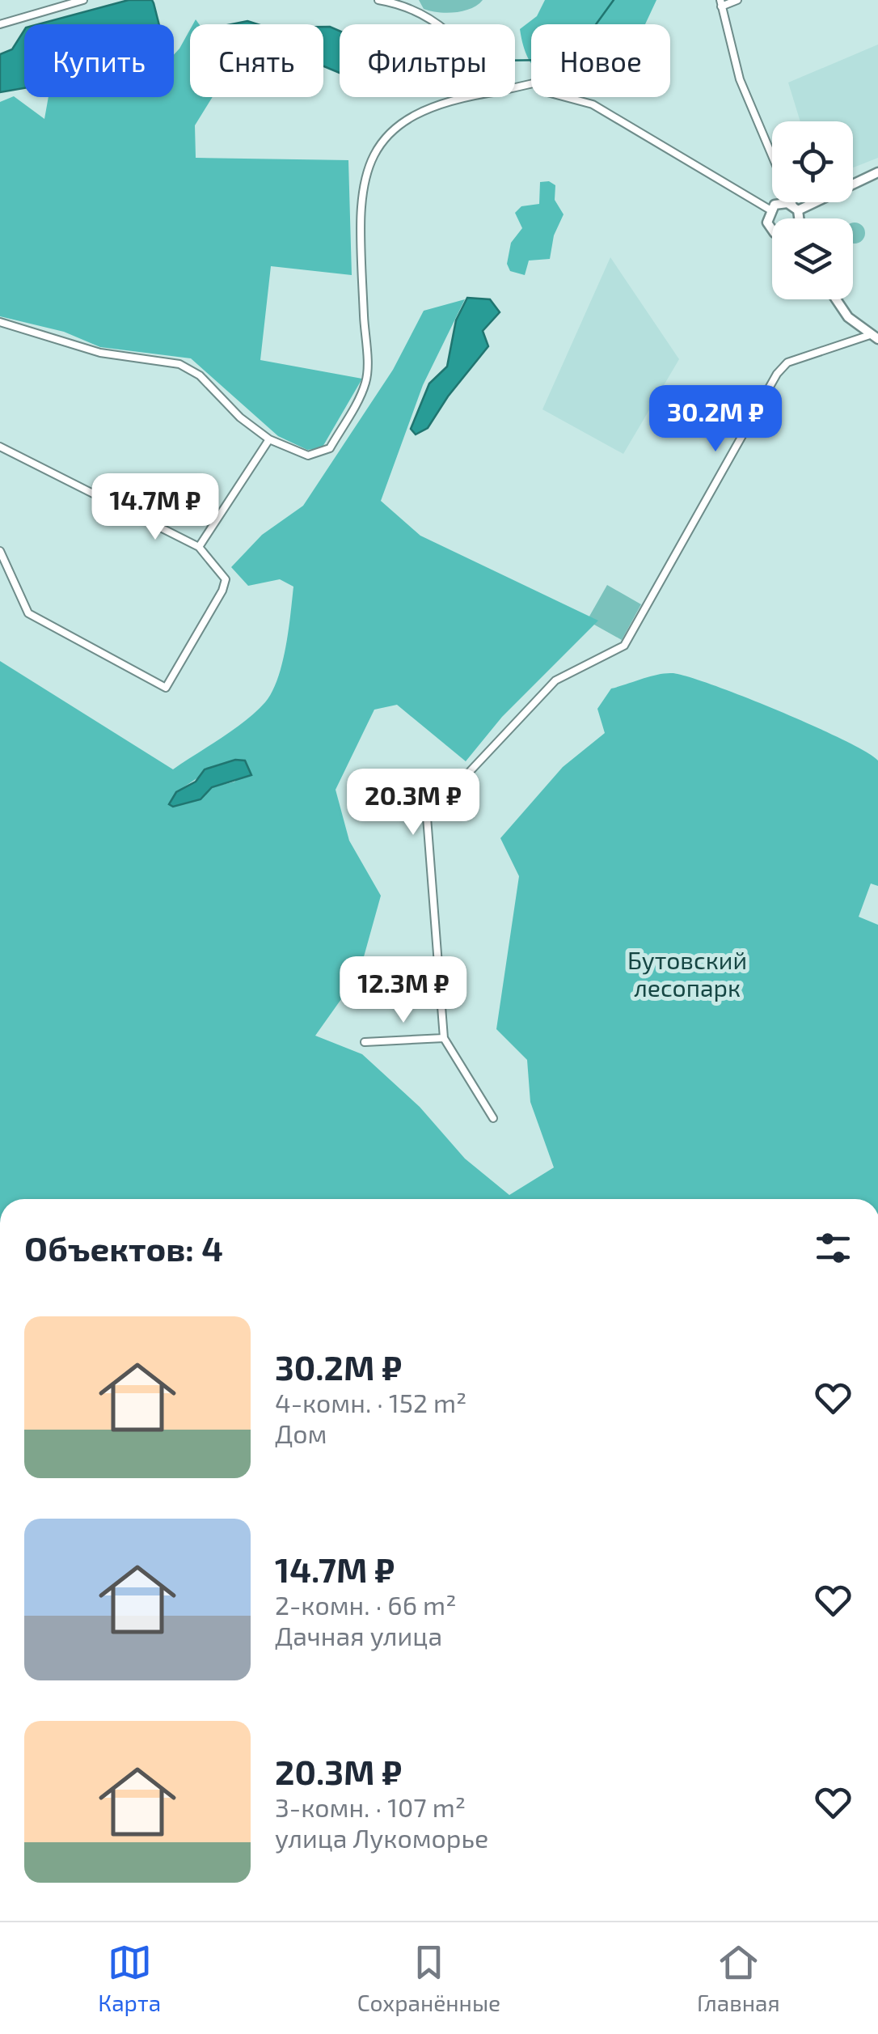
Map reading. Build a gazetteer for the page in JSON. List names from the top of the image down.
{
  "parks": ["Бутовский лесопарк"],
  "page": {
    "chip": [
      "Купить",
      "Снять",
      "Фильтры",
      "Новое"
    ],
    "price": [
      "30.2M ₽",
      "14.7M ₽",
      "20.3M ₽",
      "12.3M ₽"
    ],
    "heading": "Объектов: 4",
    "list": [
      {
        "name": "30.2M ₽",
        "note": "4-комн. · 152 m² · Дом"
      },
      {
        "name": "14.7M ₽",
        "note": "2-комн. · 66 m² · Дачная улица"
      },
      {
        "name": "20.3M ₽",
        "note": "3-комн. · 107 m² · улица Лукоморье"
      }
    ],
    "tabs": ["Карта", "Сохранённые", "Главная"]
  }
}
